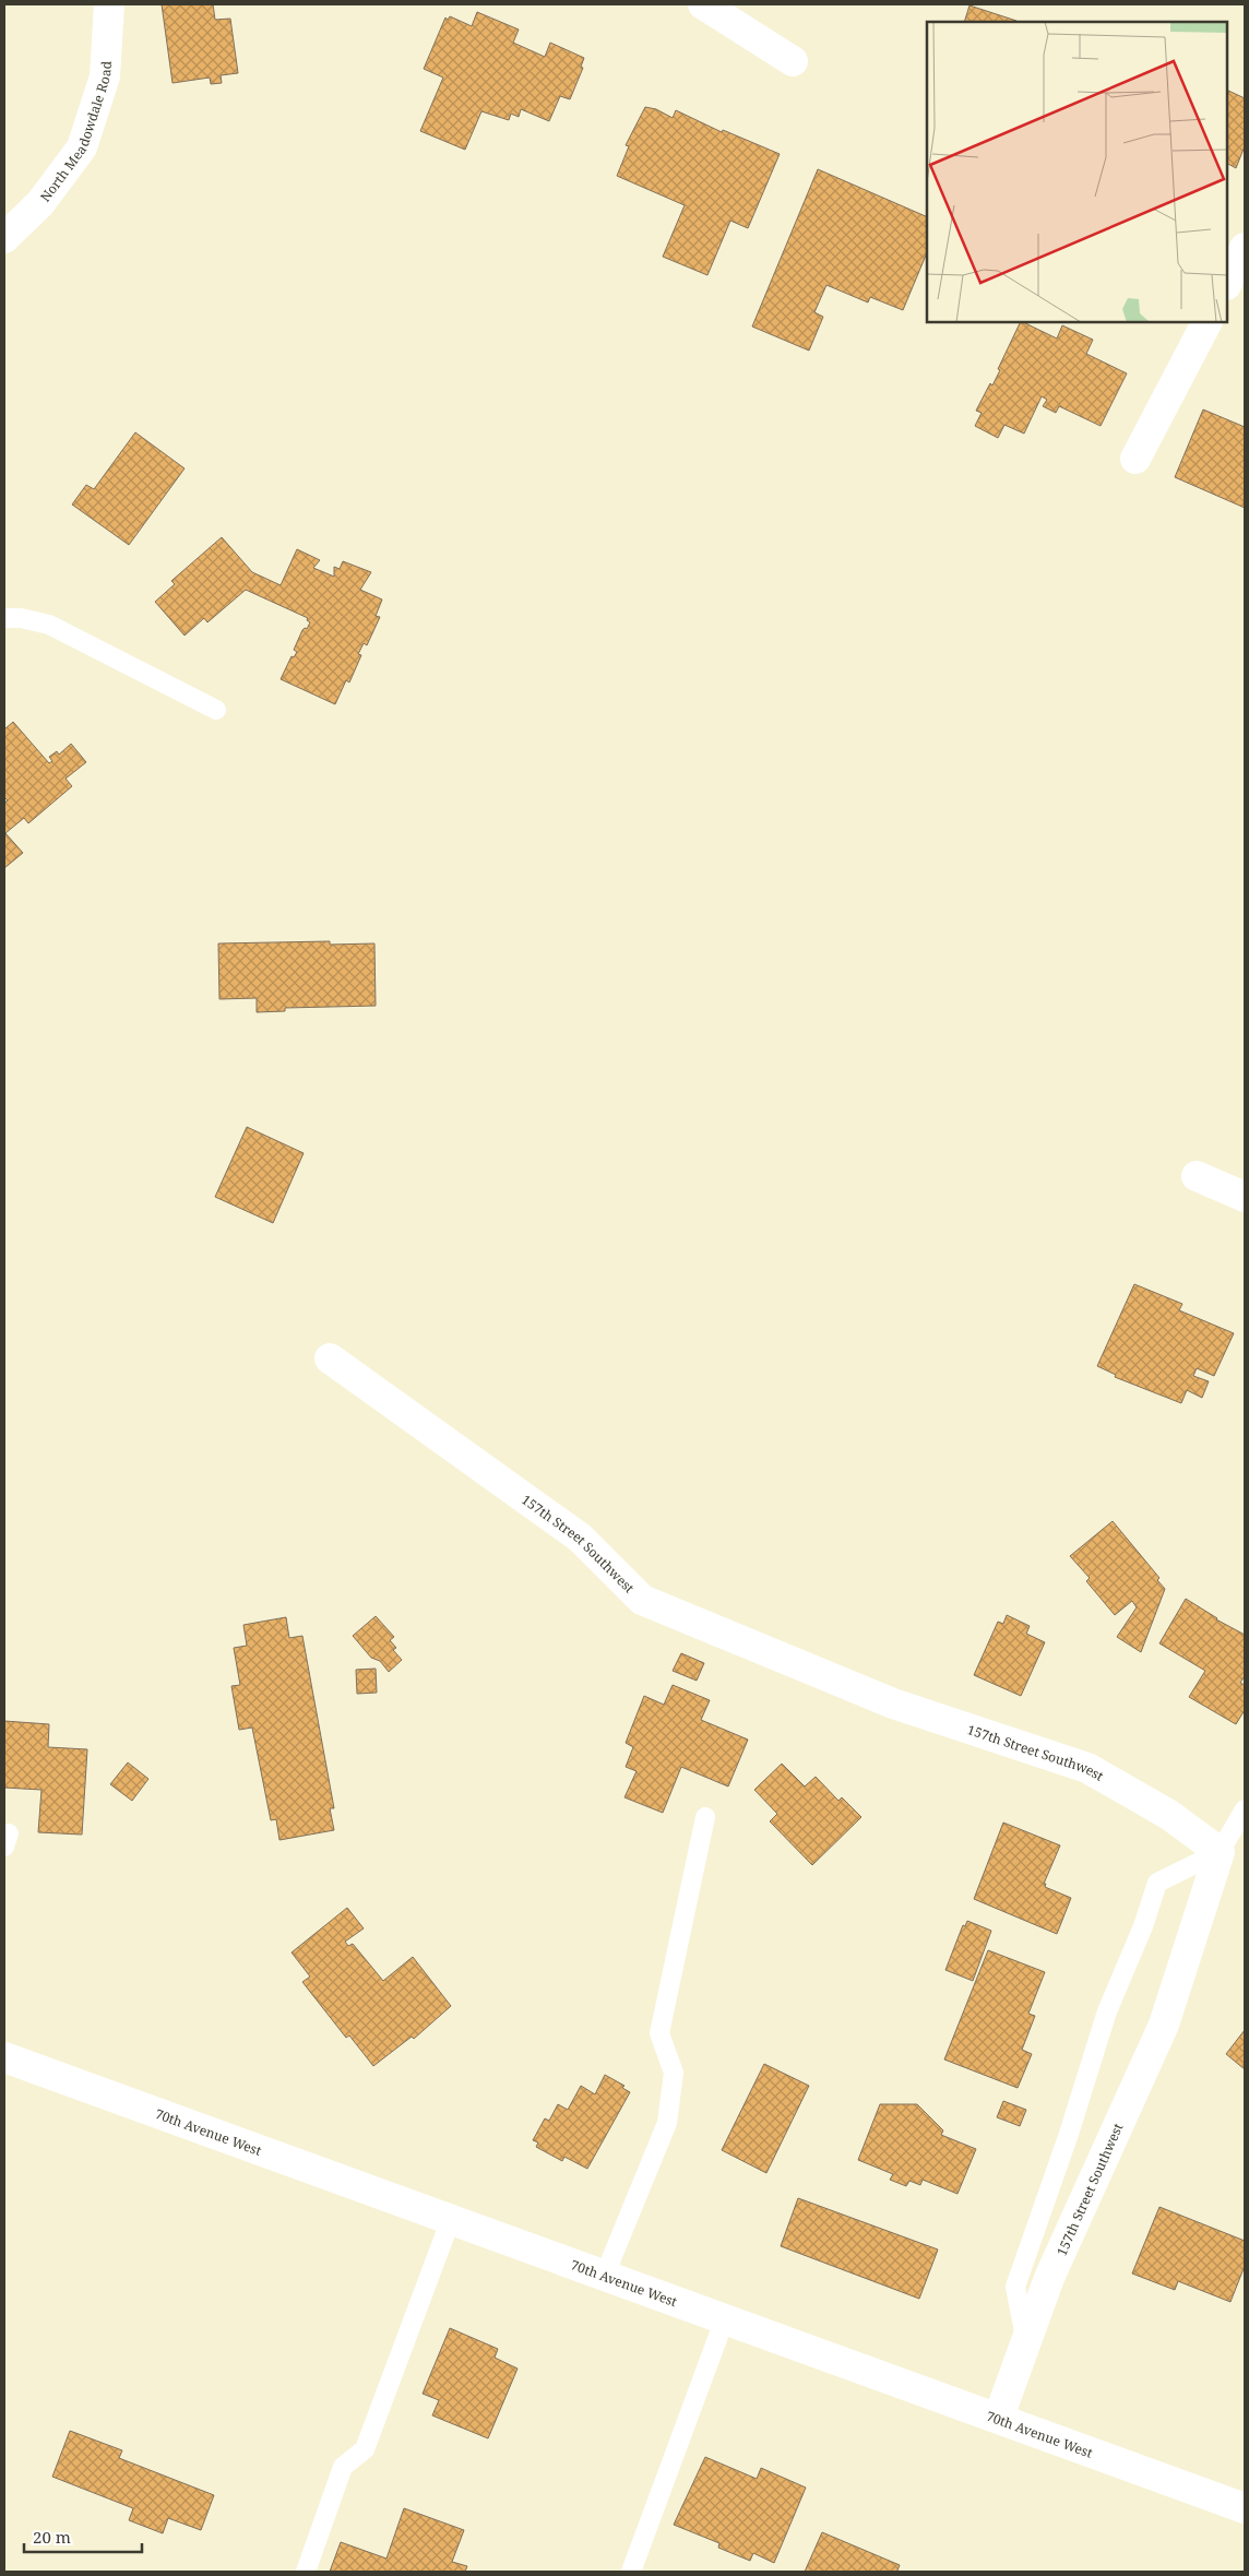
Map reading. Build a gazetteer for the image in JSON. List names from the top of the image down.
{
  "streets": {
    "street": ["North Meadowdale Road", "157th Street Southwest", "70th Avenue West"]
  },
  "crossings": [
    ["157th Street Southwest", "70th Avenue West"]
  ],
  "scale_bar": "20 m"
}
